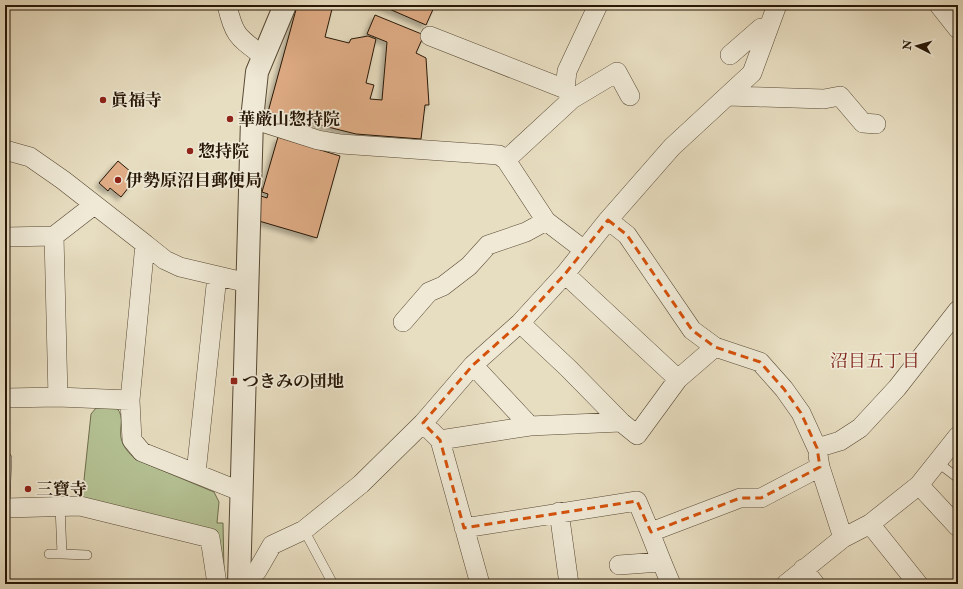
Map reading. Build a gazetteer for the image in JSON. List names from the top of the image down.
{
  "districts": ["沼目五丁目"],
  "places": {
    "other": [
      "眞福寺",
      "華厳山惣持院",
      "惣持院",
      "伊勢原沼目郵便局",
      "三寶寺"
    ],
    "transit": ["つきみの団地"]
  },
  "north": "left"
}
